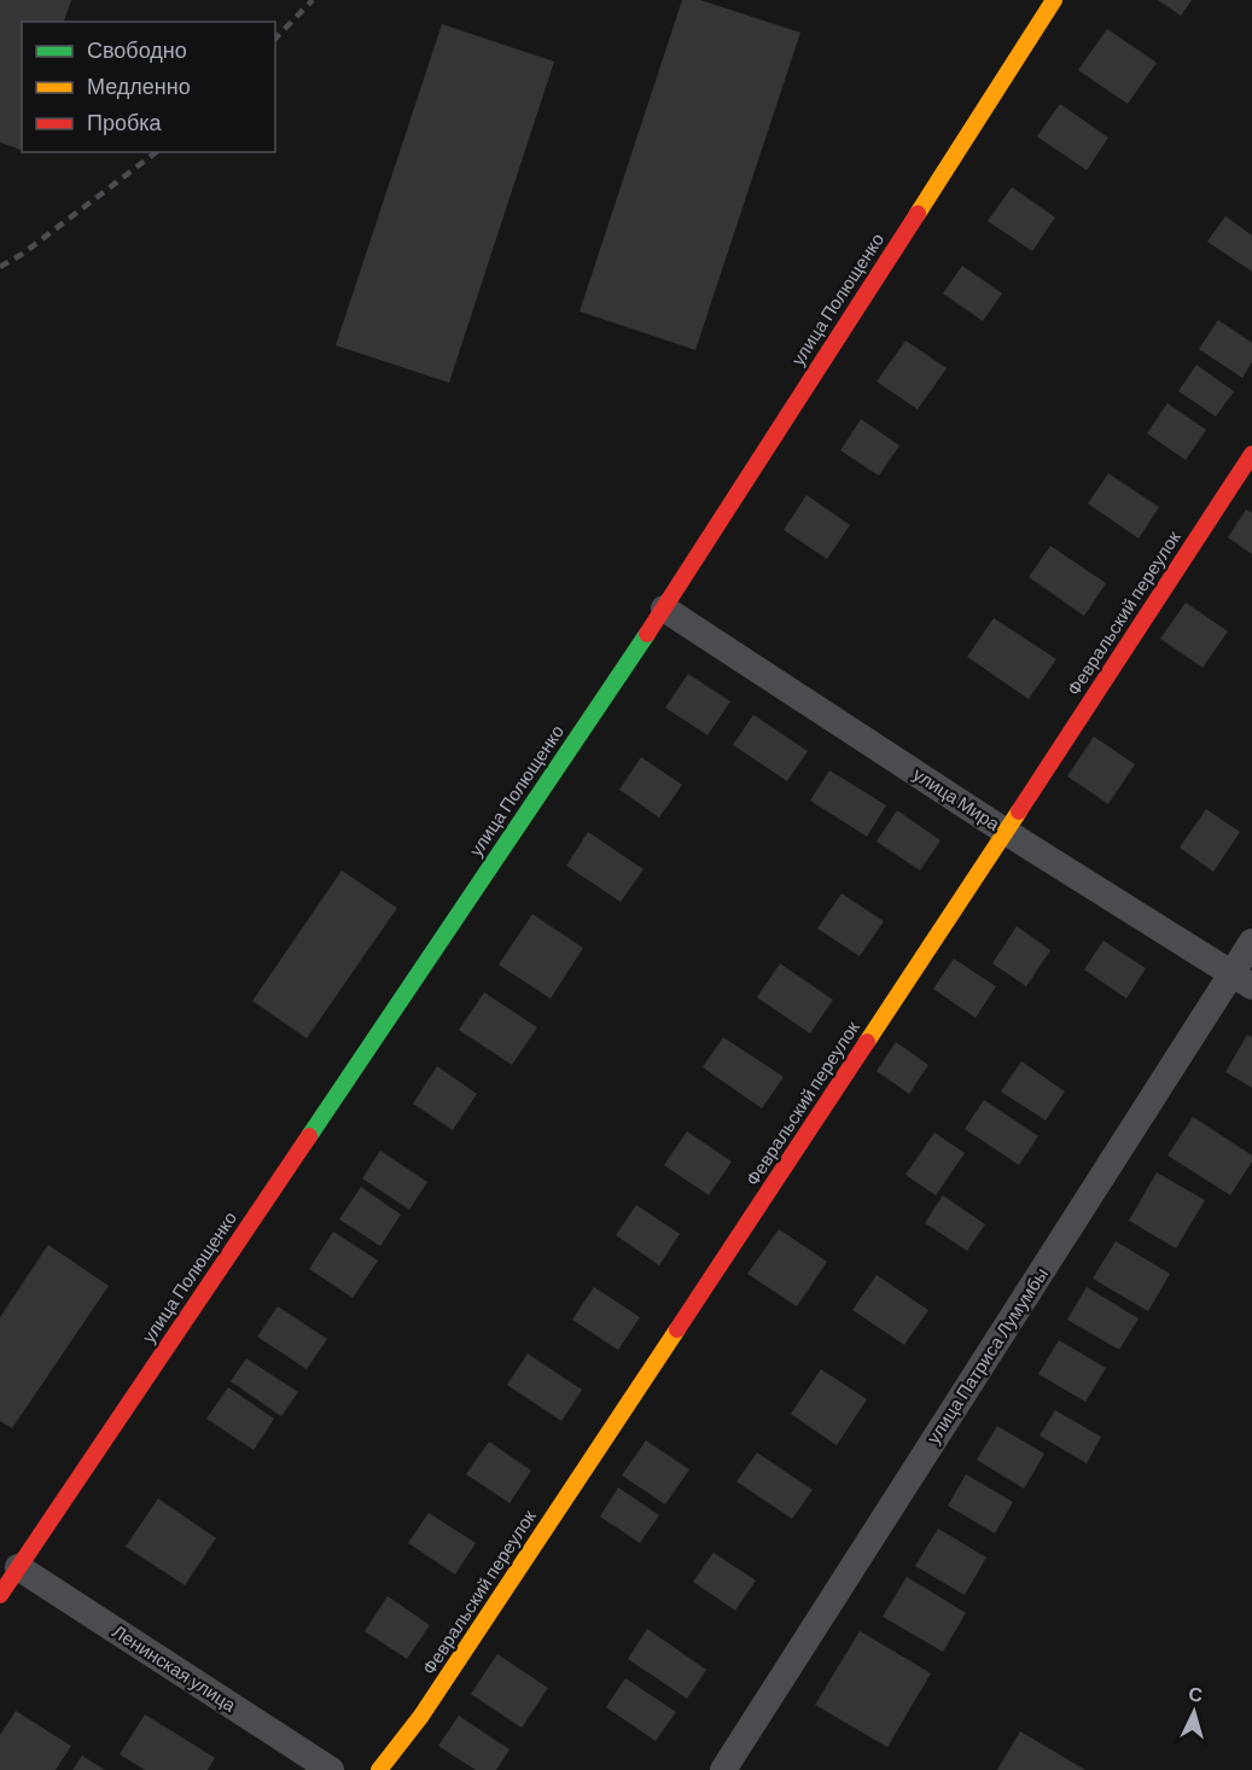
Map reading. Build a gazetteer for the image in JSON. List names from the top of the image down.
{
  "streets": {
    "street": [
      "улица Полющенко",
      "Февральский переулок",
      "улица Мира",
      "улица Патриса Лумумбы",
      "Ленинская улица"
    ]
  },
  "crossings": [
    ["улица Полющенко", "улица Мира"],
    ["улица Полющенко", "Ленинская улица"],
    ["Февральский переулок", "улица Мира"],
    ["улица Мира", "улица Патриса Лумумбы"]
  ],
  "legend": ["Свободно", "Медленно", "Пробка"],
  "north": "top"
}
